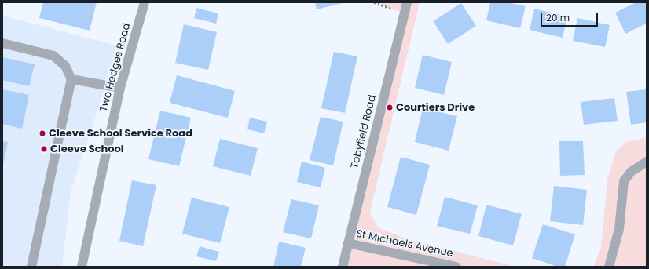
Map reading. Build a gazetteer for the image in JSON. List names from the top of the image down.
{
  "streets": {
    "street": ["Two Hedges Road", "Tobyfield Road", "St Michaels Avenue"]
  },
  "crossings": [
    ["Tobyfield Road", "St Michaels Avenue"]
  ],
  "places": ["Courtiers Drive", "Cleeve School Service Road", "Cleeve School"],
  "scale_bar": "20 m"
}
